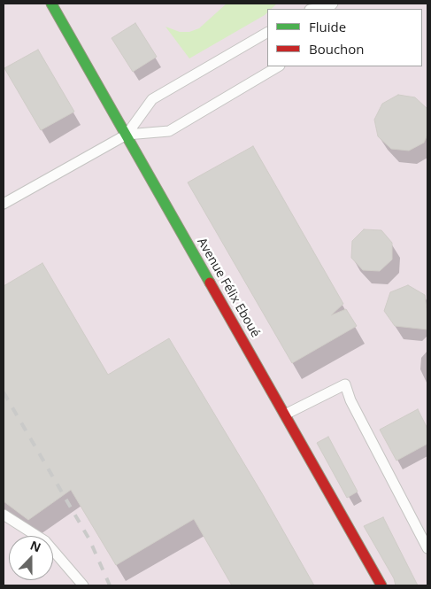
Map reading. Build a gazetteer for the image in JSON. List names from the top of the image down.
{
  "streets": {
    "street": ["Avenue Félix Eboué"]
  },
  "legend": ["Fluide", "Bouchon"],
  "north": "top"
}
